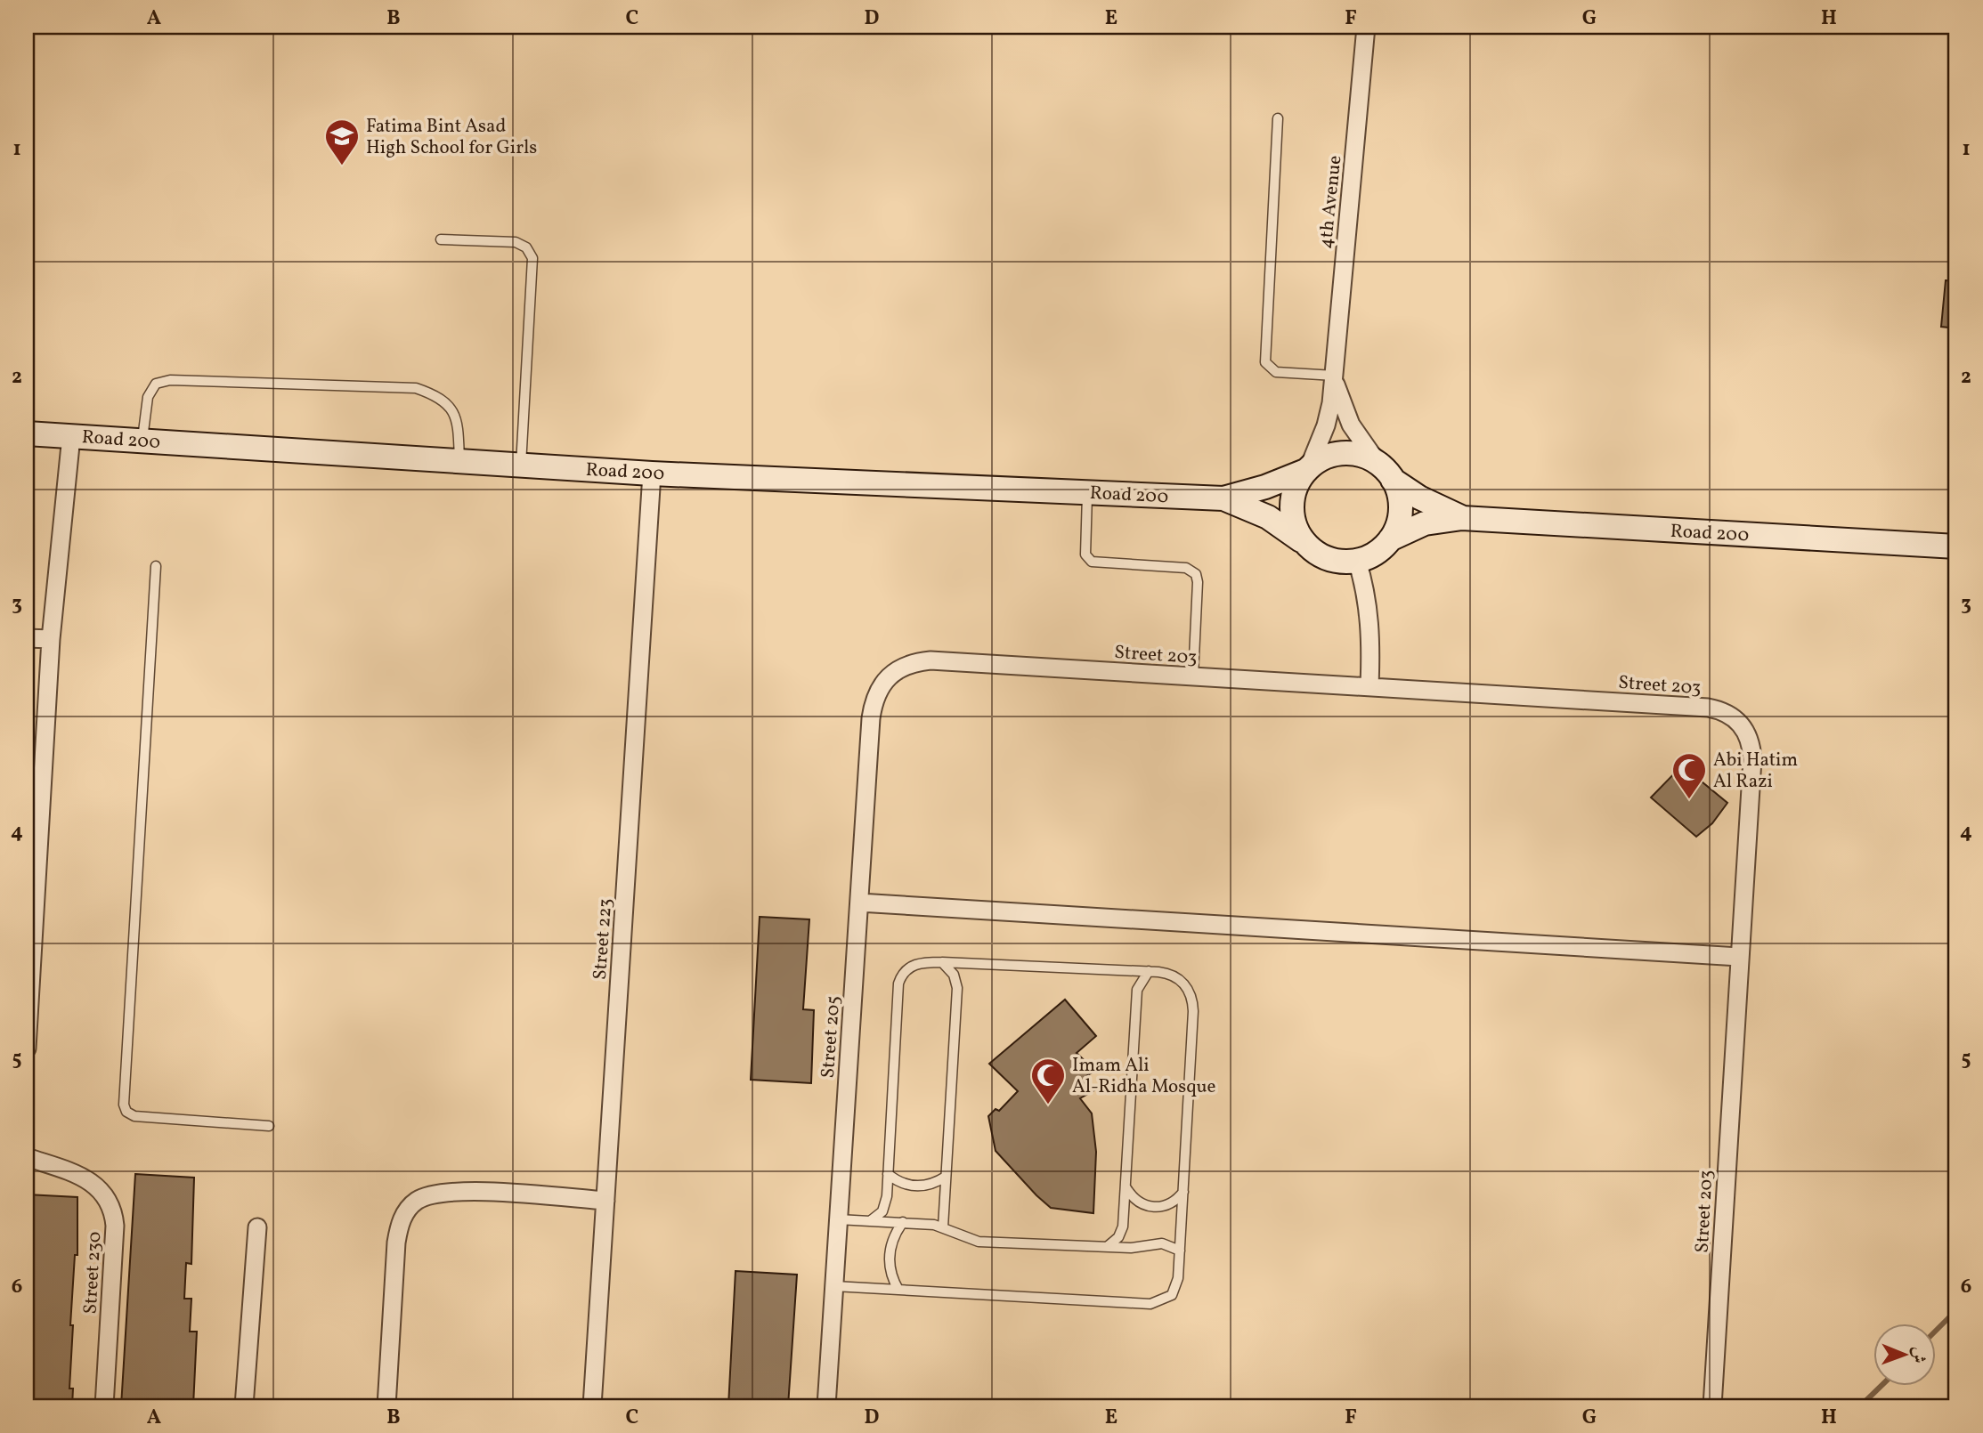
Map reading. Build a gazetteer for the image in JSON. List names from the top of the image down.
{
  "streets": {
    "main road": ["Road 200"],
    "street": [
      "4th Avenue",
      "Street 203",
      "Street 223",
      "Street 205",
      "Street 230"
    ]
  },
  "crossings": [
    ["4th Avenue", "Road 200"],
    ["Road 200", "Street 223"],
    ["Street 203", "Street 205"]
  ],
  "places": {
    "school or university": ["Fatima Bint Asad High School for Girls"],
    "mosque": ["Abi Hatim Al Razi", "Imam Ali Al-Ridha Mosque"]
  },
  "north": "right",
  "grid": {
    "columns": [
      "A",
      "B",
      "C",
      "D",
      "E",
      "F",
      "G",
      "H"
    ],
    "rows": [
      "1",
      "2",
      "3",
      "4",
      "5",
      "6"
    ]
  }
}
